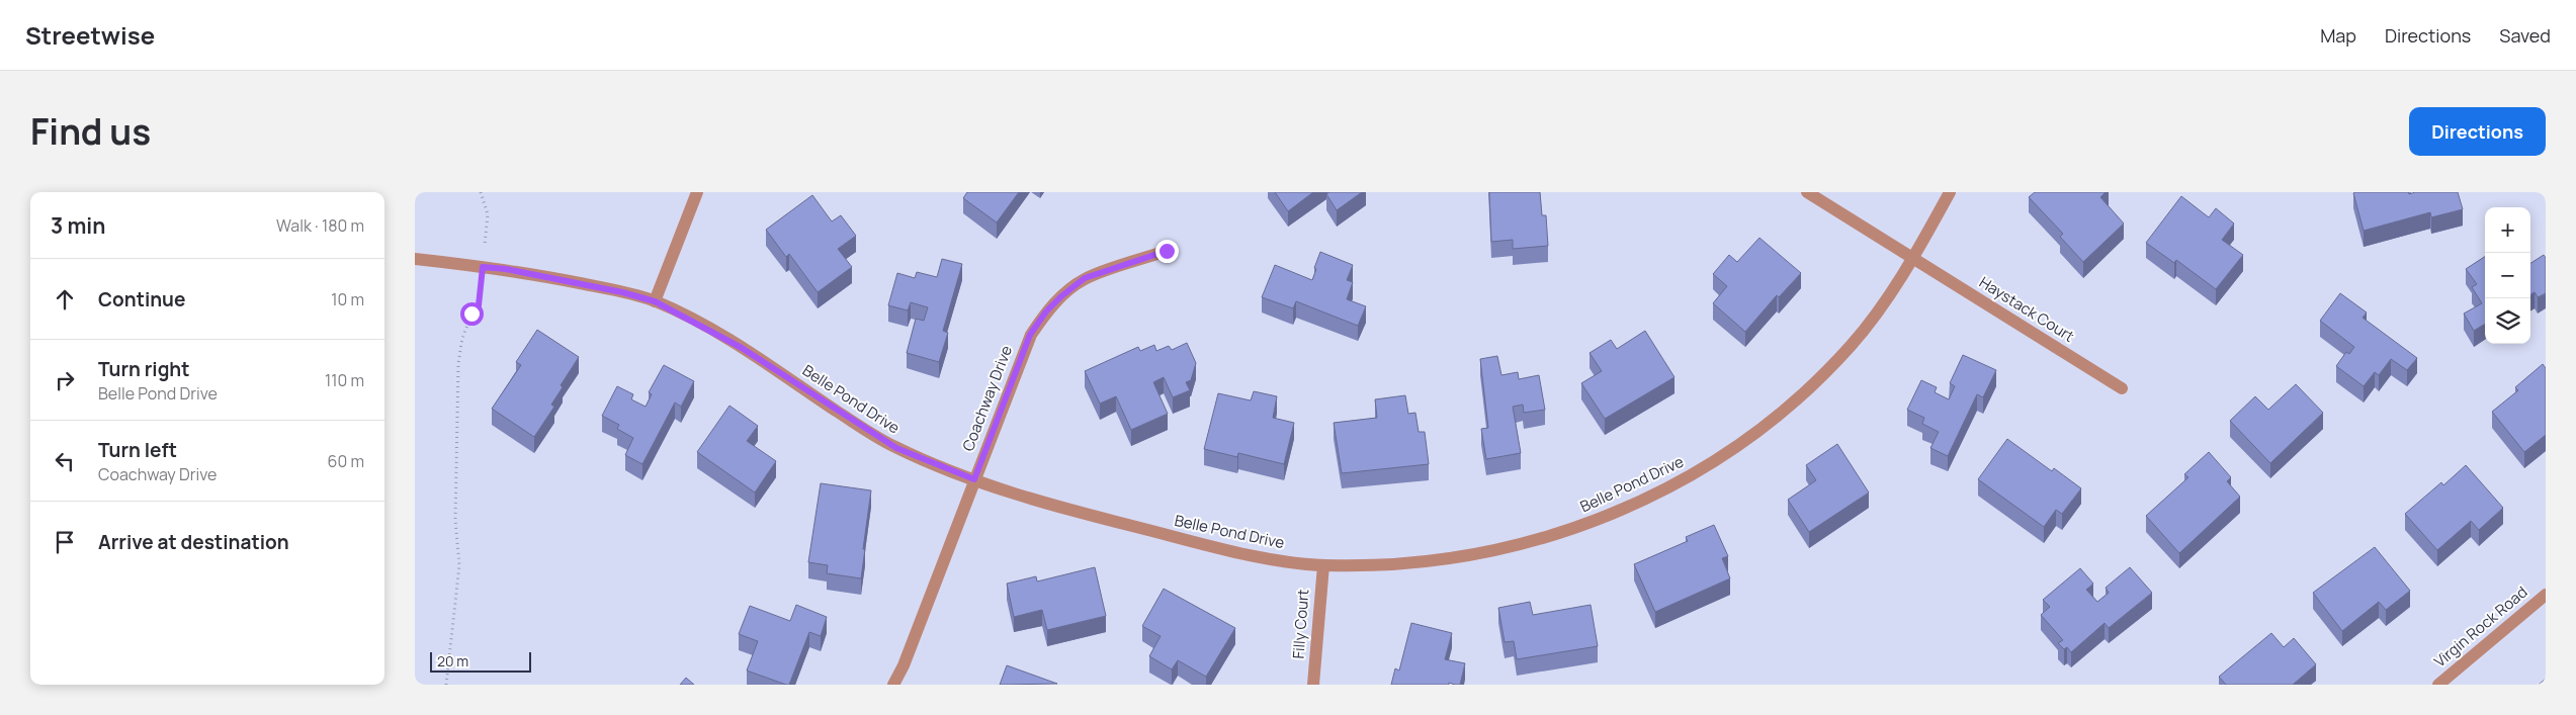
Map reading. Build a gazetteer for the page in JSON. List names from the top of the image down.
{
  "streets": {
    "street": [
      "Haystack Court",
      "Coachway Drive",
      "Belle Pond Drive",
      "Filly Court",
      "Virgin Rock Road"
    ]
  },
  "crossings": [
    ["Haystack Court", "Belle Pond Drive"],
    ["Coachway Drive", "Belle Pond Drive"],
    ["Belle Pond Drive", "Filly Court"]
  ],
  "scale_bar": "20 m",
  "page": {
    "header": "Streetwise",
    "nav": ["Map", "Directions", "Saved"],
    "title": "Find us",
    "buttons": "Directions",
    "heading": ["3 min", "Walk · 180 m"],
    "map_buttons": ["+", "−"],
    "list": [
      ["Continue", "10 m"],
      ["Turn right", "Belle Pond Drive", "110 m"],
      ["Turn left", "Coachway Drive", "60 m"],
      "Arrive at destination"
    ],
    "scale": "20 m"
  }
}
